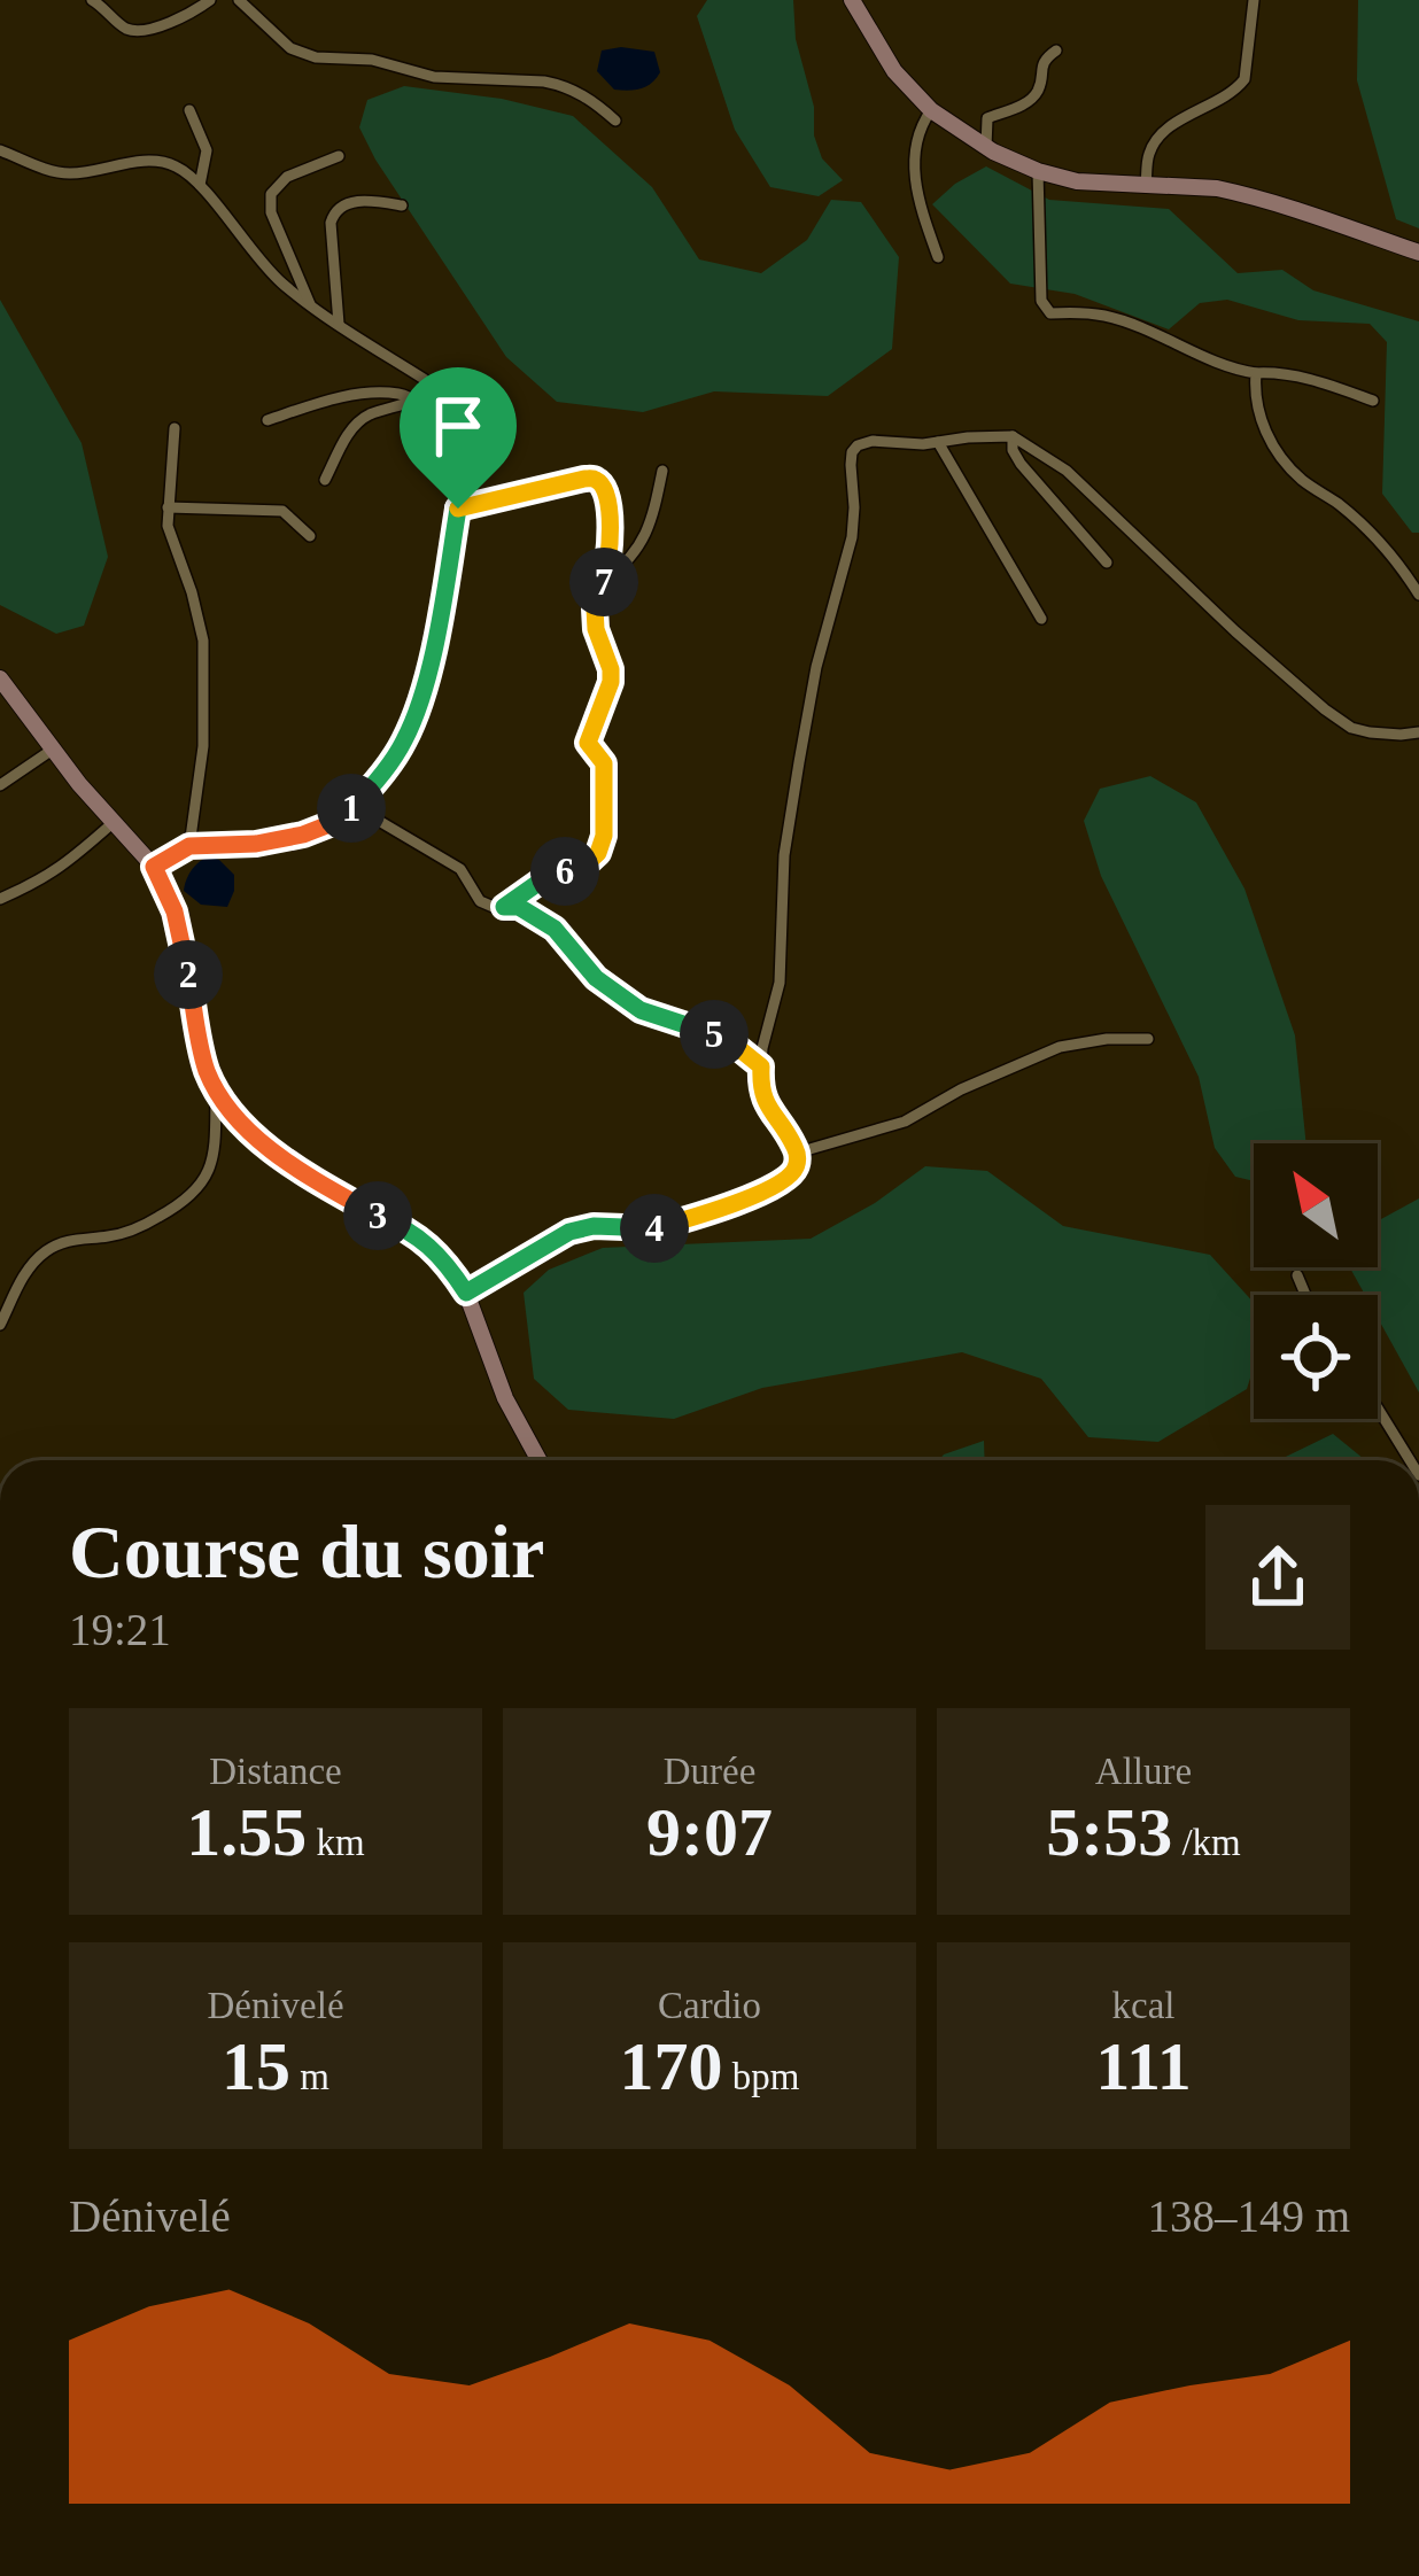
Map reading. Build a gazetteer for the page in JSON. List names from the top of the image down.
{
  "north": "top left",
  "page": {
    "pins": [
      "7",
      "1",
      "6",
      "2",
      "5",
      "3",
      "4"
    ],
    "heading": ["Course du soir", "19:21"],
    "stats": [
      ["Distance", "1.55 km"],
      ["Durée", "9:07"],
      ["Allure", "5:53 /km"],
      ["Dénivelé", "15 m"],
      ["Cardio", "170 bpm"],
      ["kcal", "111"]
    ],
    "chart": ["Dénivelé", "138–149 m"]
  }
}
